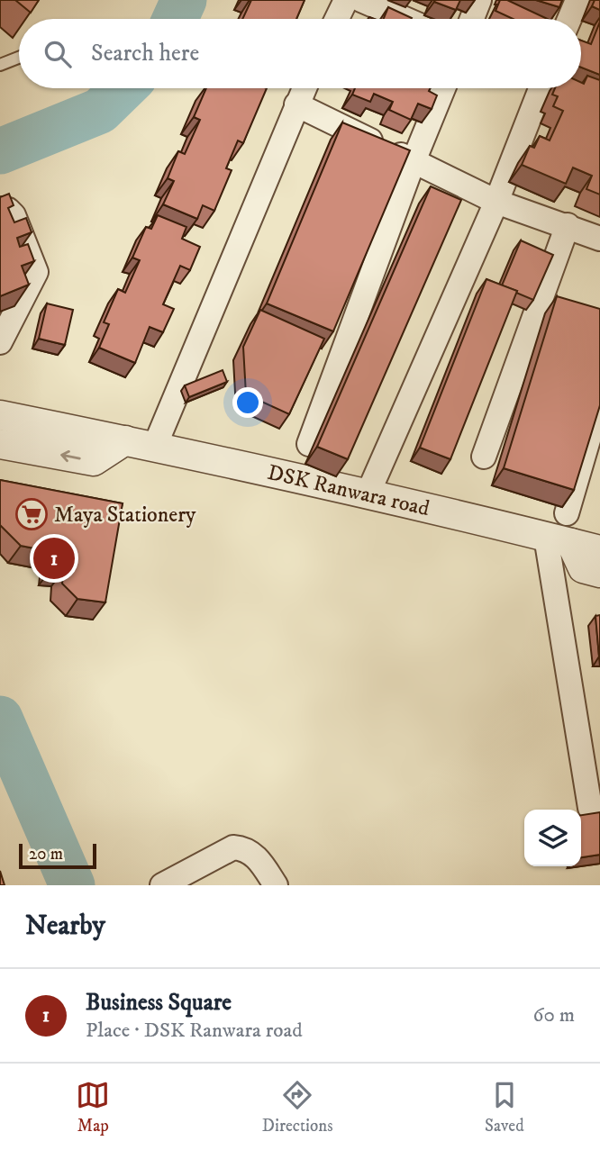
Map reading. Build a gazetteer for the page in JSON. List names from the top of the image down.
{
  "streets": {
    "street": ["DSK Ranwara road"]
  },
  "places": {
    "supermarket": ["Maya Stationery"]
  },
  "scale_bar": "20 m",
  "page": {
    "search": "Search here",
    "pins": "1",
    "scale": "20 m",
    "heading": "Nearby",
    "list": [
      {
        "mark": "1",
        "name": "Business Square",
        "note": "Place · DSK Ranwara road",
        "value": "60 m"
      }
    ],
    "nav": ["Map", "Directions", "Saved"]
  }
}
